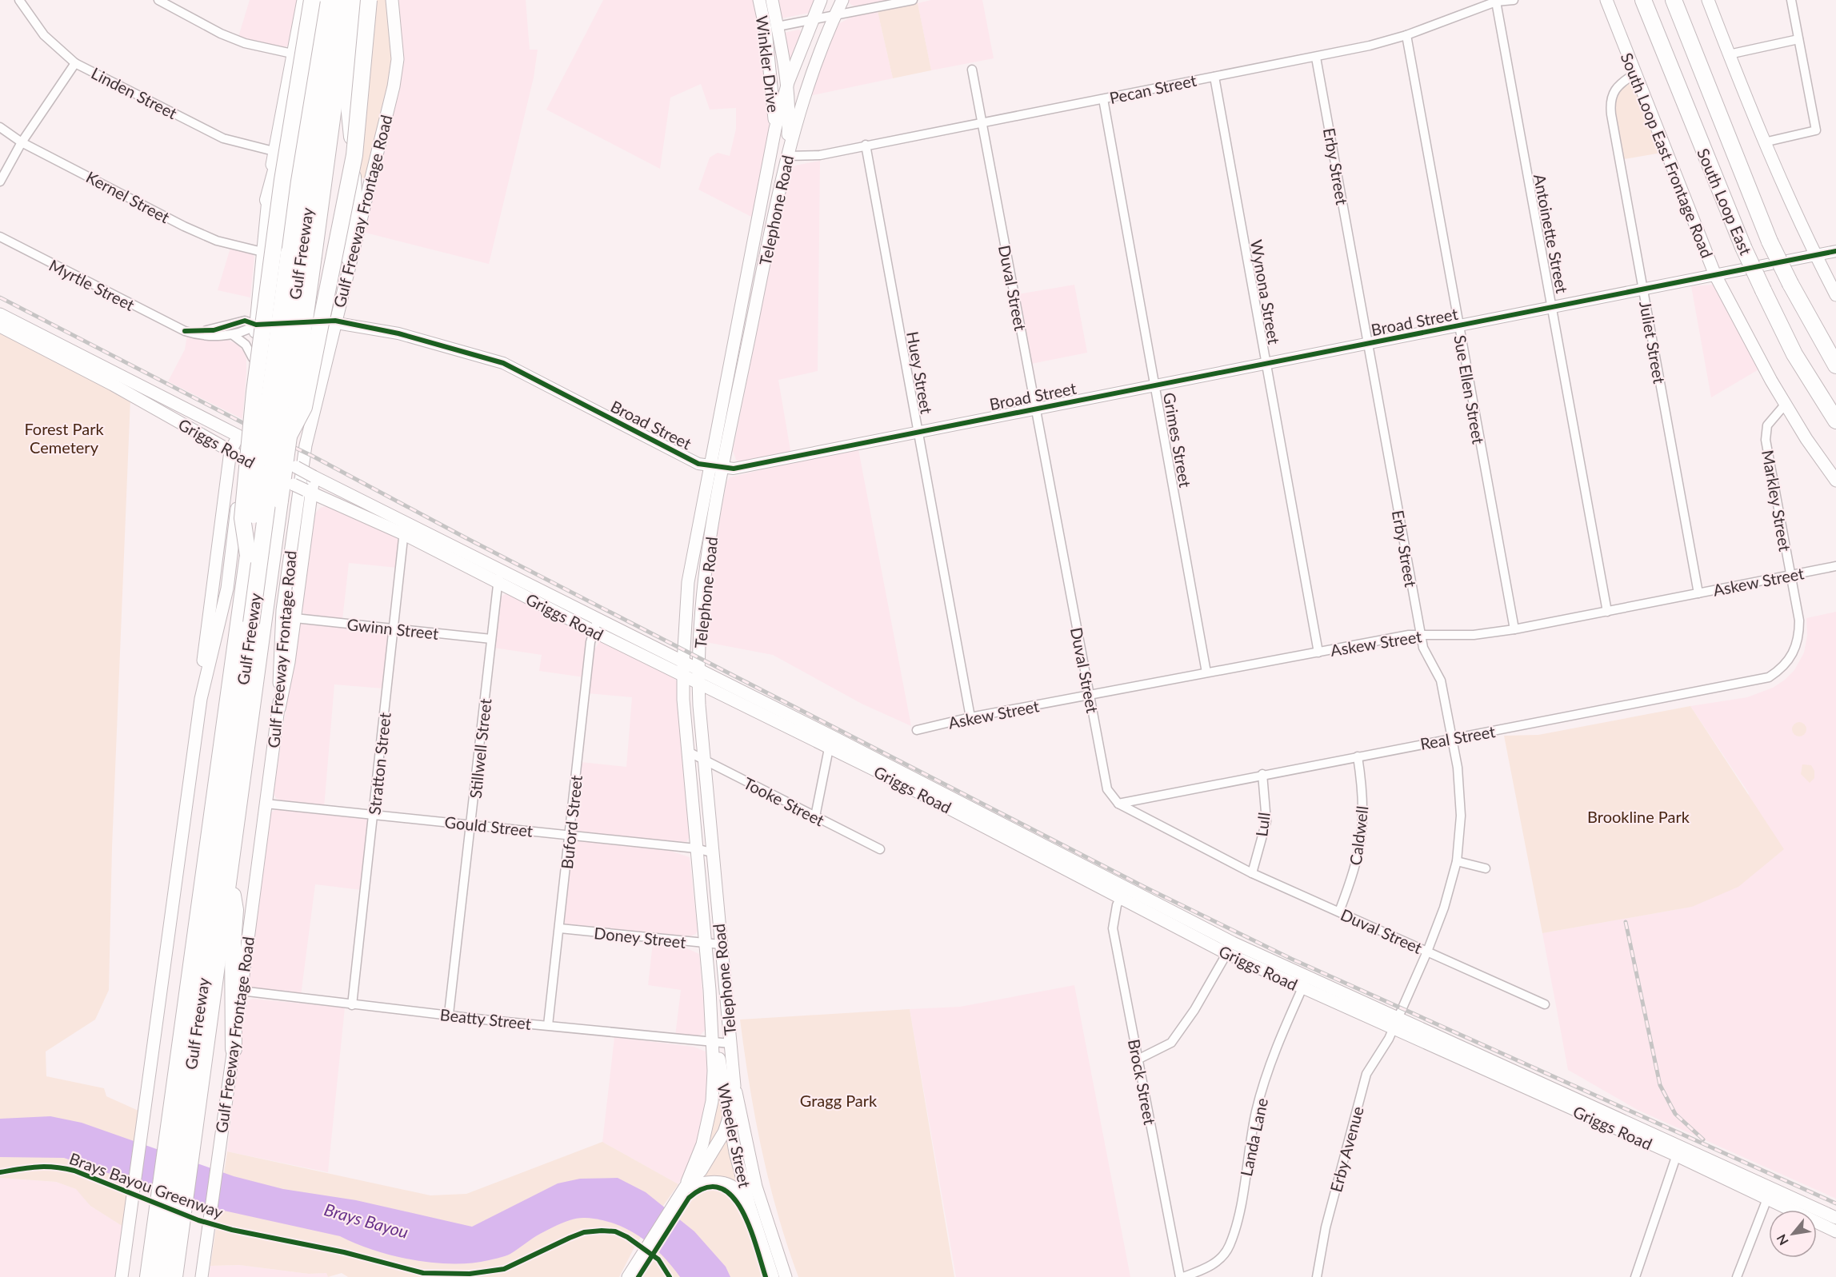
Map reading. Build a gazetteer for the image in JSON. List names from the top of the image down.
{
  "streets": {
    "highway": ["South Loop East", "Gulf Freeway"],
    "main road": [
      "Winkler Drive",
      "South Loop East Frontage Road",
      "Telephone Road",
      "Gulf Freeway Frontage Road",
      "Griggs Road",
      "Wheeler Street"
    ],
    "street": [
      "Pecan Street",
      "Linden Street",
      "Erby Street",
      "Kernel Street",
      "Antoinette Street",
      "Myrtle Street",
      "Duval Street",
      "Wynona Street",
      "Broad Street",
      "Juliet Street",
      "Huey Street",
      "Sue Ellen Street",
      "Grimes Street",
      "Markley Street",
      "Askew Street",
      "Gwinn Street",
      "Real Street",
      "Stillwell Street",
      "Stratton Street",
      "Tooke Street",
      "Buford Street",
      "Lull",
      "Gould Street",
      "Caldwell",
      "Doney Street",
      "Beatty Street",
      "Brock Street",
      "Landa Lane",
      "Erby Avenue"
    ],
    "cycle path": ["Brays Bayou Greenway"]
  },
  "crossings": [
    ["Winkler Drive", "Pecan Street"],
    ["Winkler Drive", "Telephone Road"],
    ["Pecan Street", "Erby Street"],
    ["Pecan Street", "Telephone Road"],
    ["Pecan Street", "Antoinette Street"],
    ["Pecan Street", "Duval Street"],
    ["Pecan Street", "Wynona Street"],
    ["Pecan Street", "Huey Street"],
    ["Pecan Street", "Sue Ellen Street"],
    ["Pecan Street", "Grimes Street"],
    ["South Loop East Frontage Road", "Broad Street"],
    ["South Loop East Frontage Road", "Juliet Street"],
    ["South Loop East Frontage Road", "Markley Street"],
    ["Erby Street", "Duval Street"],
    ["Erby Street", "Broad Street"],
    ["Erby Street", "Griggs Road"],
    ["Erby Street", "Askew Street"],
    ["Erby Street", "Real Street"],
    ["Erby Street", "Erby Avenue"],
    ["Telephone Road", "Broad Street"],
    ["Telephone Road", "Griggs Road"],
    ["Telephone Road", "Tooke Street"],
    ["Telephone Road", "Gould Street"],
    ["Telephone Road", "Doney Street"],
    ["Telephone Road", "Beatty Street"],
    ["Telephone Road", "Wheeler Street"],
    ["Gulf Freeway Frontage Road", "Broad Street"],
    ["Gulf Freeway Frontage Road", "Gould Street"],
    ["Gulf Freeway Frontage Road", "Beatty Street"],
    ["Antoinette Street", "Broad Street"],
    ["Antoinette Street", "Askew Street"],
    ["Myrtle Street", "Broad Street"],
    ["Duval Street", "Broad Street"],
    ["Duval Street", "Askew Street"],
    ["Duval Street", "Real Street"],
    ["Duval Street", "Lull"],
    ["Duval Street", "Caldwell"],
    ["Wynona Street", "Broad Street"],
    ["Wynona Street", "Askew Street"],
    ["Broad Street", "Juliet Street"],
    ["Broad Street", "Huey Street"],
    ["Broad Street", "Sue Ellen Street"],
    ["Broad Street", "Grimes Street"],
    ["Juliet Street", "Askew Street"],
    ["Huey Street", "Askew Street"],
    ["Sue Ellen Street", "Askew Street"],
    ["Grimes Street", "Askew Street"],
    ["Griggs Road", "Stillwell Street"],
    ["Griggs Road", "Stratton Street"],
    ["Griggs Road", "Buford Street"],
    ["Griggs Road", "Brock Street"],
    ["Griggs Road", "Landa Lane"],
    ["Griggs Road", "Erby Avenue"],
    ["Markley Street", "Askew Street"],
    ["Markley Street", "Real Street"],
    ["Gwinn Street", "Stillwell Street"],
    ["Gwinn Street", "Stratton Street"],
    ["Real Street", "Lull"],
    ["Real Street", "Caldwell"],
    ["Stillwell Street", "Gould Street"],
    ["Stillwell Street", "Beatty Street"],
    ["Stratton Street", "Gould Street"],
    ["Stratton Street", "Beatty Street"],
    ["Buford Street", "Gould Street"],
    ["Buford Street", "Doney Street"],
    ["Buford Street", "Beatty Street"],
    ["Beatty Street", "Wheeler Street"],
    ["Brock Street", "Landa Lane"]
  ],
  "water": ["Brays Bayou"],
  "parks": ["Forest Park Cemetery", "Brookline Park", "Gragg Park"],
  "north": "bottom left"
}
